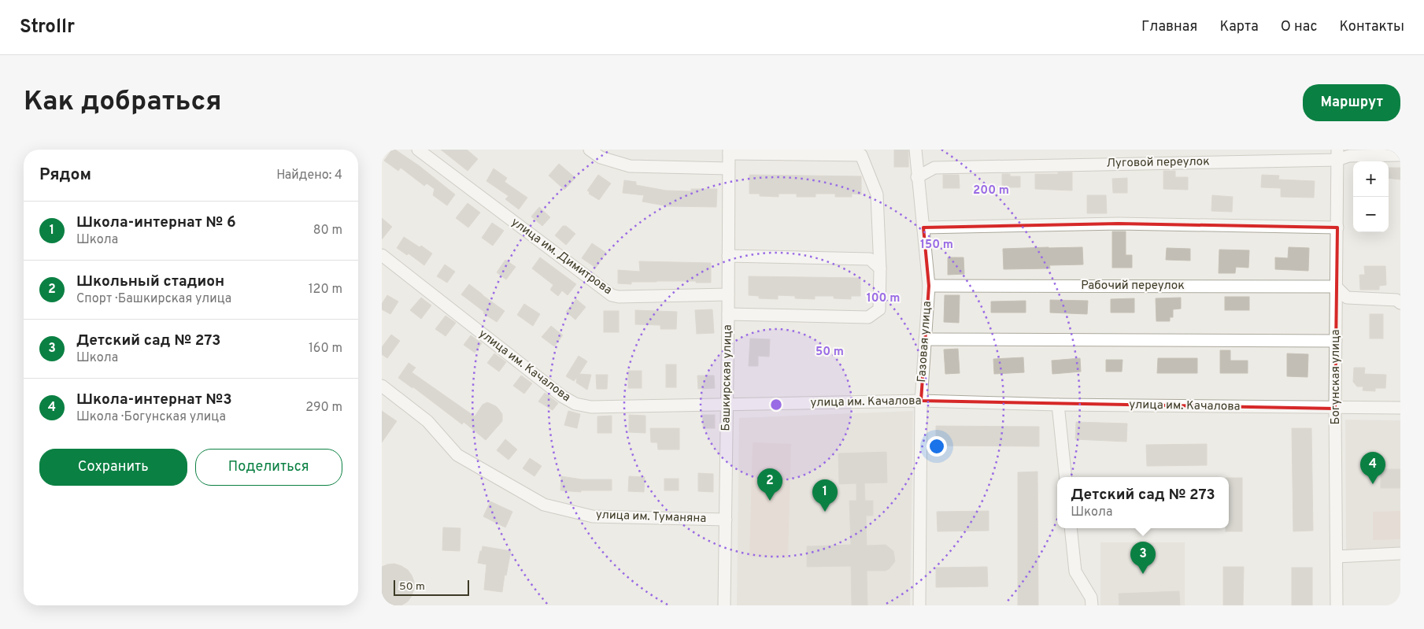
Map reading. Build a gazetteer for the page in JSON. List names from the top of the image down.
{
  "streets": {
    "street": [
      "Луговой переулок",
      "улица им. Димитрова",
      "Рабочий переулок",
      "Газовая улица",
      "улица им. Качалова",
      "Богунская улица",
      "Башкирская улица",
      "улица им. Туманяна"
    ]
  },
  "crossings": [
    ["Луговой переулок", "Газовая улица"],
    ["Луговой переулок", "Богунская улица"],
    ["улица им. Димитрова", "Башкирская улица"],
    ["Рабочий переулок", "Газовая улица"],
    ["Рабочий переулок", "Богунская улица"],
    ["Газовая улица", "улица им. Качалова"],
    ["улица им. Качалова", "Богунская улица"],
    ["улица им. Качалова", "Башкирская улица"],
    ["Башкирская улица", "улица им. Туманяна"]
  ],
  "scale_bar": "50 m",
  "page": {
    "header": "Strollr",
    "nav": [
      "Главная",
      "Карта",
      "О нас",
      "Контакты"
    ],
    "buttons": [
      "Маршрут",
      ["Сохранить", "Поделиться"]
    ],
    "title": "Как добраться",
    "heading": ["Рядом", "Найдено: 4"],
    "map_buttons": ["+", "−"],
    "list": [
      {
        "mark": "1",
        "name": "Школа-интернат № 6",
        "note": "Школа",
        "value": "80 m"
      },
      {
        "mark": "2",
        "name": "Школьный стадион",
        "note": "Спорт · Башкирская улица",
        "value": "120 m"
      },
      {
        "mark": "3",
        "name": "Детский сад № 273",
        "note": "Школа",
        "value": "160 m"
      },
      {
        "mark": "4",
        "name": "Школа-интернат №3",
        "note": "Школа · Богунская улица",
        "value": "290 m"
      }
    ],
    "pins": [
      "4",
      "2",
      "1",
      "3"
    ],
    "popup": ["Детский сад № 273", "Школа"],
    "scale": "50 m"
  },
  "rings": [
    "200 m",
    "150 m",
    "100 m",
    "50 m"
  ]
}
